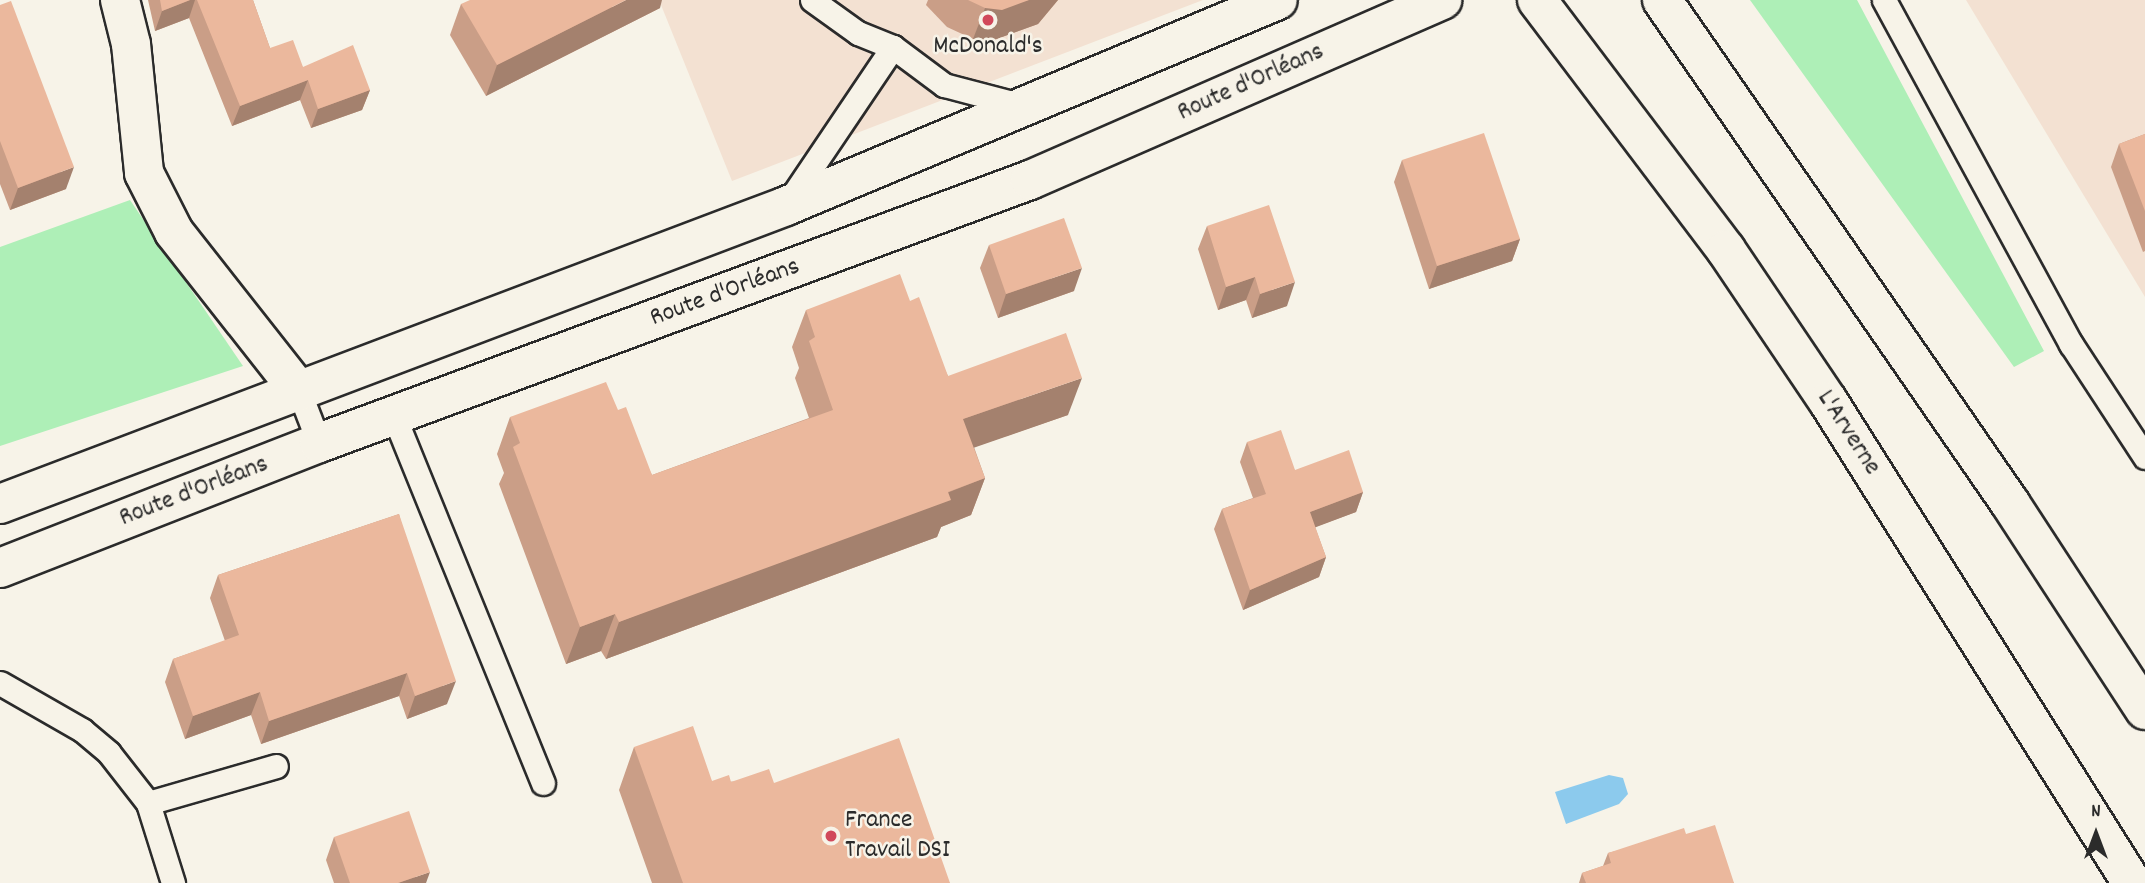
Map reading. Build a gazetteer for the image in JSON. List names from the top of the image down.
{
  "streets": {
    "main road": ["Route d'Orléans", "L'Arverne"]
  },
  "places": ["McDonald's", "France Travail DSI"],
  "north": "top"
}
